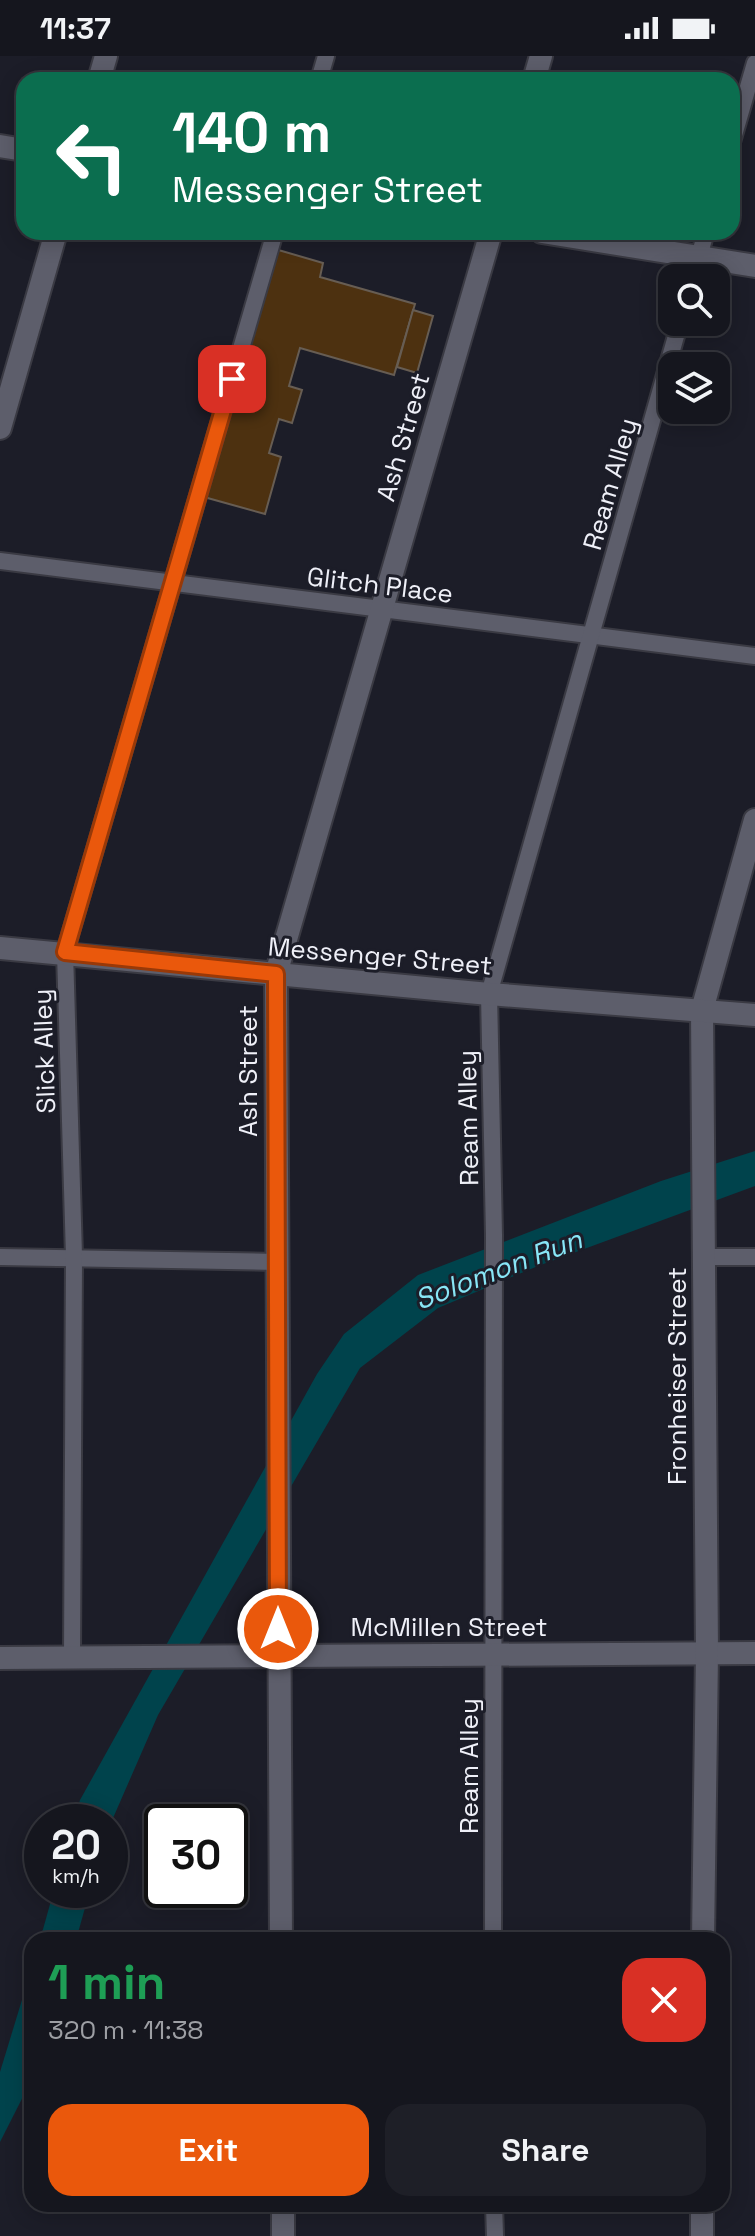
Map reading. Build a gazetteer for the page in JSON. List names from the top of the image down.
{
  "streets": {
    "street": [
      "Ash Street",
      "Messenger Street",
      "Fronheiser Street",
      "McMillen Street"
    ],
    "lane": ["Ream Alley", "Glitch Place", "Slick Alley"]
  },
  "crossings": [
    ["Ash Street", "Glitch Place"],
    ["Ash Street", "Messenger Street"],
    ["Ash Street", "McMillen Street"],
    ["Ream Alley", "Glitch Place"],
    ["Ream Alley", "Messenger Street"],
    ["Ream Alley", "McMillen Street"],
    ["Glitch Place", "Slick Alley"],
    ["Messenger Street", "Slick Alley"],
    ["Messenger Street", "Fronheiser Street"],
    ["Slick Alley", "McMillen Street"],
    ["Fronheiser Street", "McMillen Street"]
  ],
  "water": ["Solomon Run"],
  "page": {
    "status": "11:37",
    "turn": ["140 m", "Messenger Street"],
    "speed": "20 km/h",
    "limit": "30",
    "heading": ["1 min", "320 m · 11:38"],
    "buttons": ["Exit", "Share"]
  }
}
